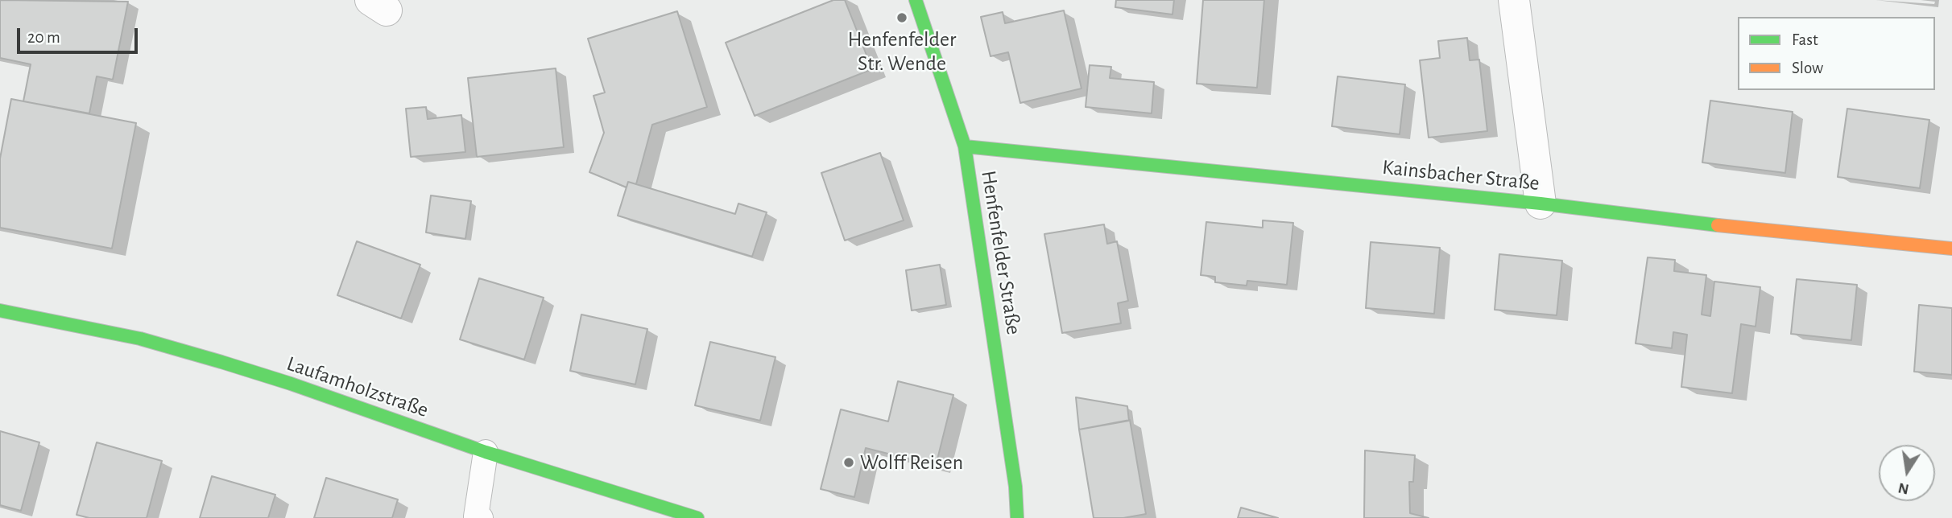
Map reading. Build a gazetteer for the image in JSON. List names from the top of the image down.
{
  "streets": {
    "street": ["Kainsbacher Straße", "Henfenfelder Straße", "Laufamholzstraße"]
  },
  "crossings": [
    ["Kainsbacher Straße", "Henfenfelder Straße"]
  ],
  "places": ["Henfenfelder Str. Wende", "Wolff Reisen"],
  "legend": ["Fast", "Slow"],
  "scale_bar": "20 m",
  "north": "bottom"
}
